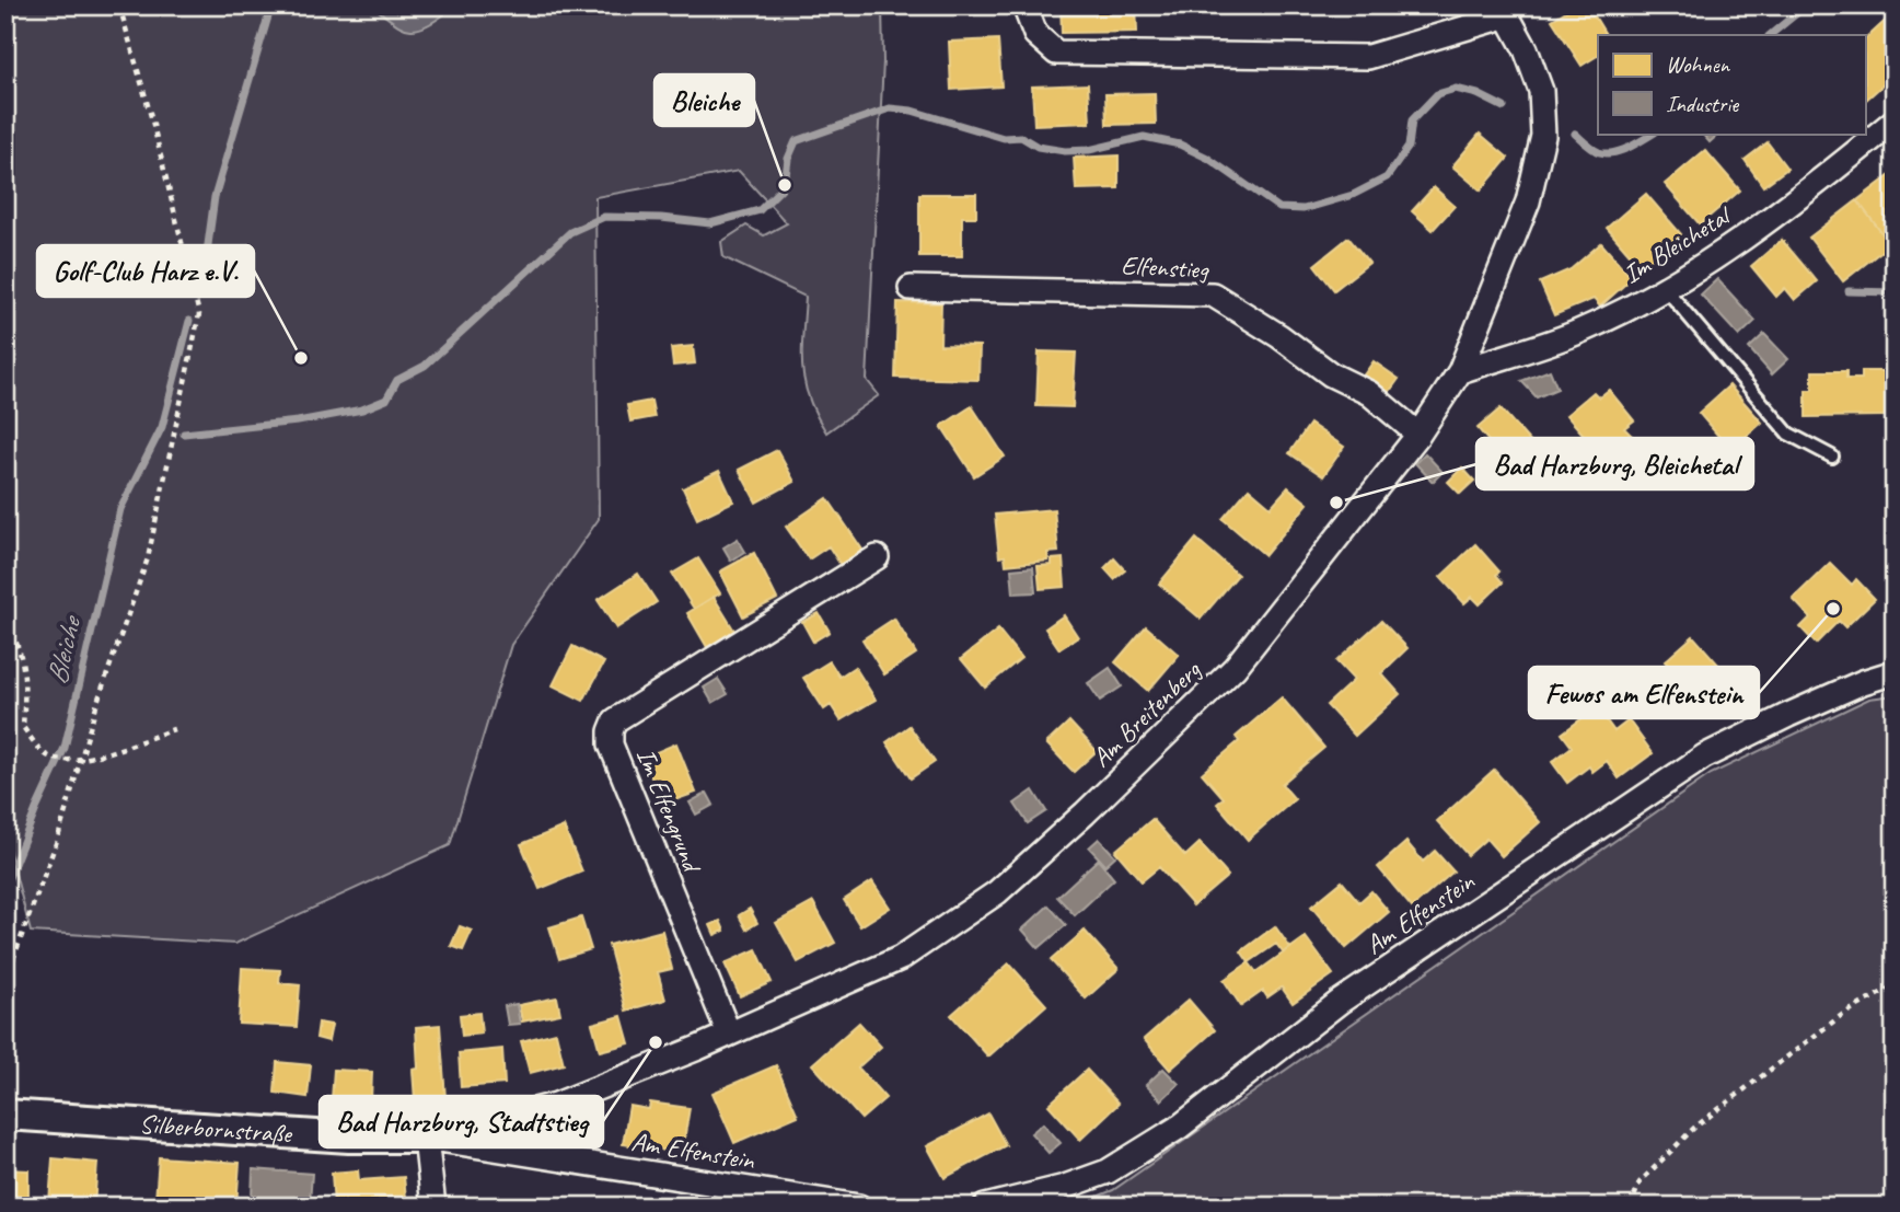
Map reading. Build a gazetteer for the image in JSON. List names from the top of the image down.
{
  "streets": {
    "street": [
      "Im Bleichetal",
      "Elfenstieg",
      "Am Breitenberg",
      "Im Elfengrund",
      "Am Elfenstein",
      "Silberbornstraße"
    ]
  },
  "crossings": [
    ["Im Bleichetal", "Am Breitenberg"],
    ["Elfenstieg", "Am Breitenberg"],
    ["Am Breitenberg", "Im Elfengrund"],
    ["Am Breitenberg", "Am Elfenstein"],
    ["Am Breitenberg", "Silberbornstraße"],
    ["Am Elfenstein", "Silberbornstraße"]
  ],
  "water": ["Bleiche"],
  "places": [
    "Bleiche",
    "Golf-Club Harz e.V.",
    "Bad Harzburg, Bleichetal",
    "Fewos am Elfenstein",
    "Bad Harzburg, Stadtstieg"
  ],
  "legend": ["Wohnen", "Industrie"]
}
